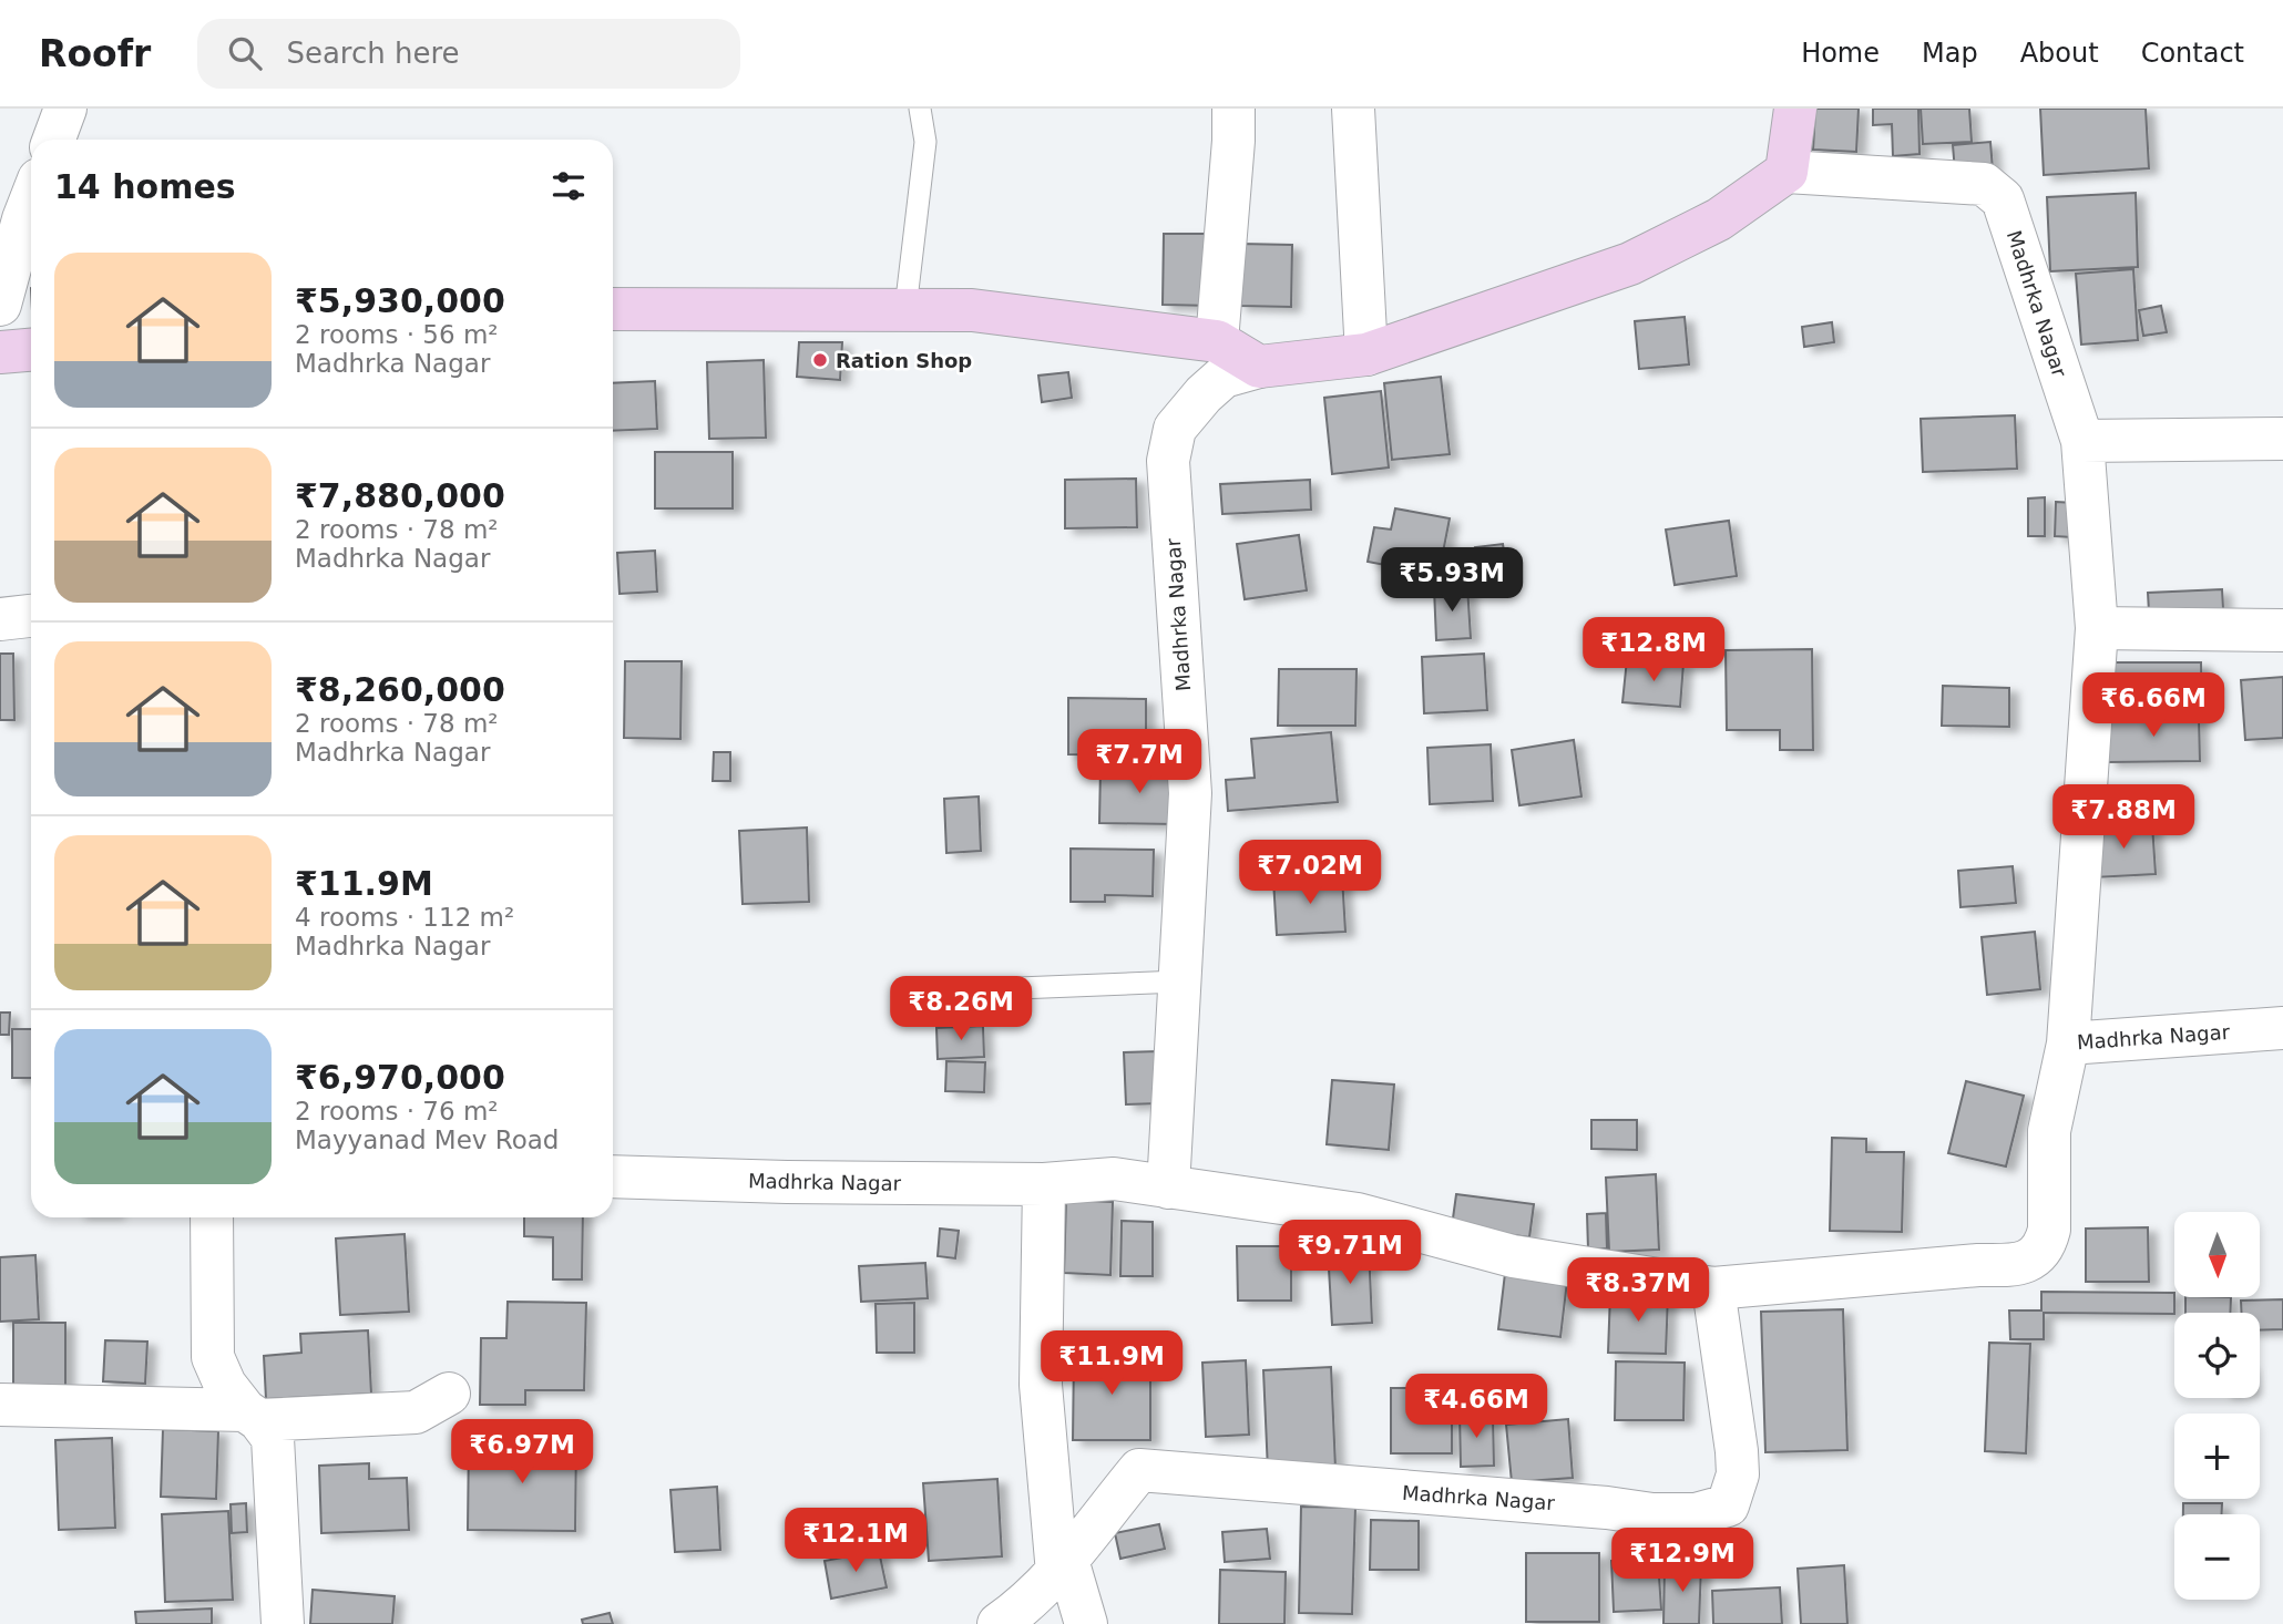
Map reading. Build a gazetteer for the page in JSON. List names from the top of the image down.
{
  "streets": {
    "street": ["Madhrka Nagar"]
  },
  "places": ["Ration Shop"],
  "north": "bottom",
  "page": {
    "header": "Roofr",
    "search": "Search here",
    "nav": [
      "Home",
      "Map",
      "About",
      "Contact"
    ],
    "heading": "14 homes",
    "list": [
      {
        "name": "₹5,930,000",
        "note": "2 rooms · 56 m² · Madhrka Nagar"
      },
      {
        "name": "₹7,880,000",
        "note": "2 rooms · 78 m² · Madhrka Nagar"
      },
      {
        "name": "₹8,260,000",
        "note": "2 rooms · 78 m² · Madhrka Nagar"
      },
      {
        "name": "₹11.9M",
        "note": "4 rooms · 112 m² · Madhrka Nagar"
      },
      {
        "name": "₹6,970,000",
        "note": "2 rooms · 76 m² · Mayyanad Mev Road"
      }
    ],
    "price": [
      "₹5.93M",
      "₹12.8M",
      "₹6.66M",
      "₹7.7M",
      "₹7.88M",
      "₹7.02M",
      "₹8.26M",
      "₹9.71M",
      "₹8.37M",
      "₹11.9M",
      "₹4.66M",
      "₹6.97M",
      "₹12.1M",
      "₹12.9M"
    ],
    "map_buttons": ["+", "−"]
  }
}
